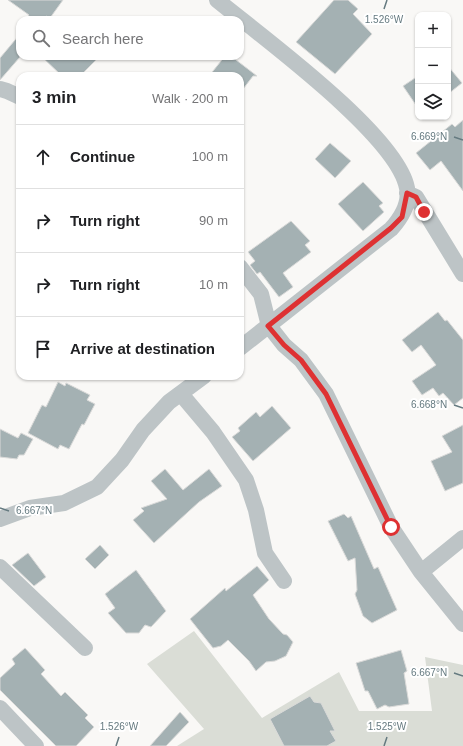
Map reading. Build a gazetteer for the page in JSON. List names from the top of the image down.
{
  "page": {
    "map_buttons": ["+", "−"],
    "search": "Search here",
    "heading": ["3 min", "Walk · 200 m"],
    "list": [
      ["Continue", "100 m"],
      ["Turn right", "90 m"],
      ["Turn right", "10 m"],
      "Arrive at destination"
    ]
  },
  "coordinates": [
    "1.526°W",
    "6.669°N",
    "6.668°N",
    "6.667°N",
    "1.525°W"
  ]
}
